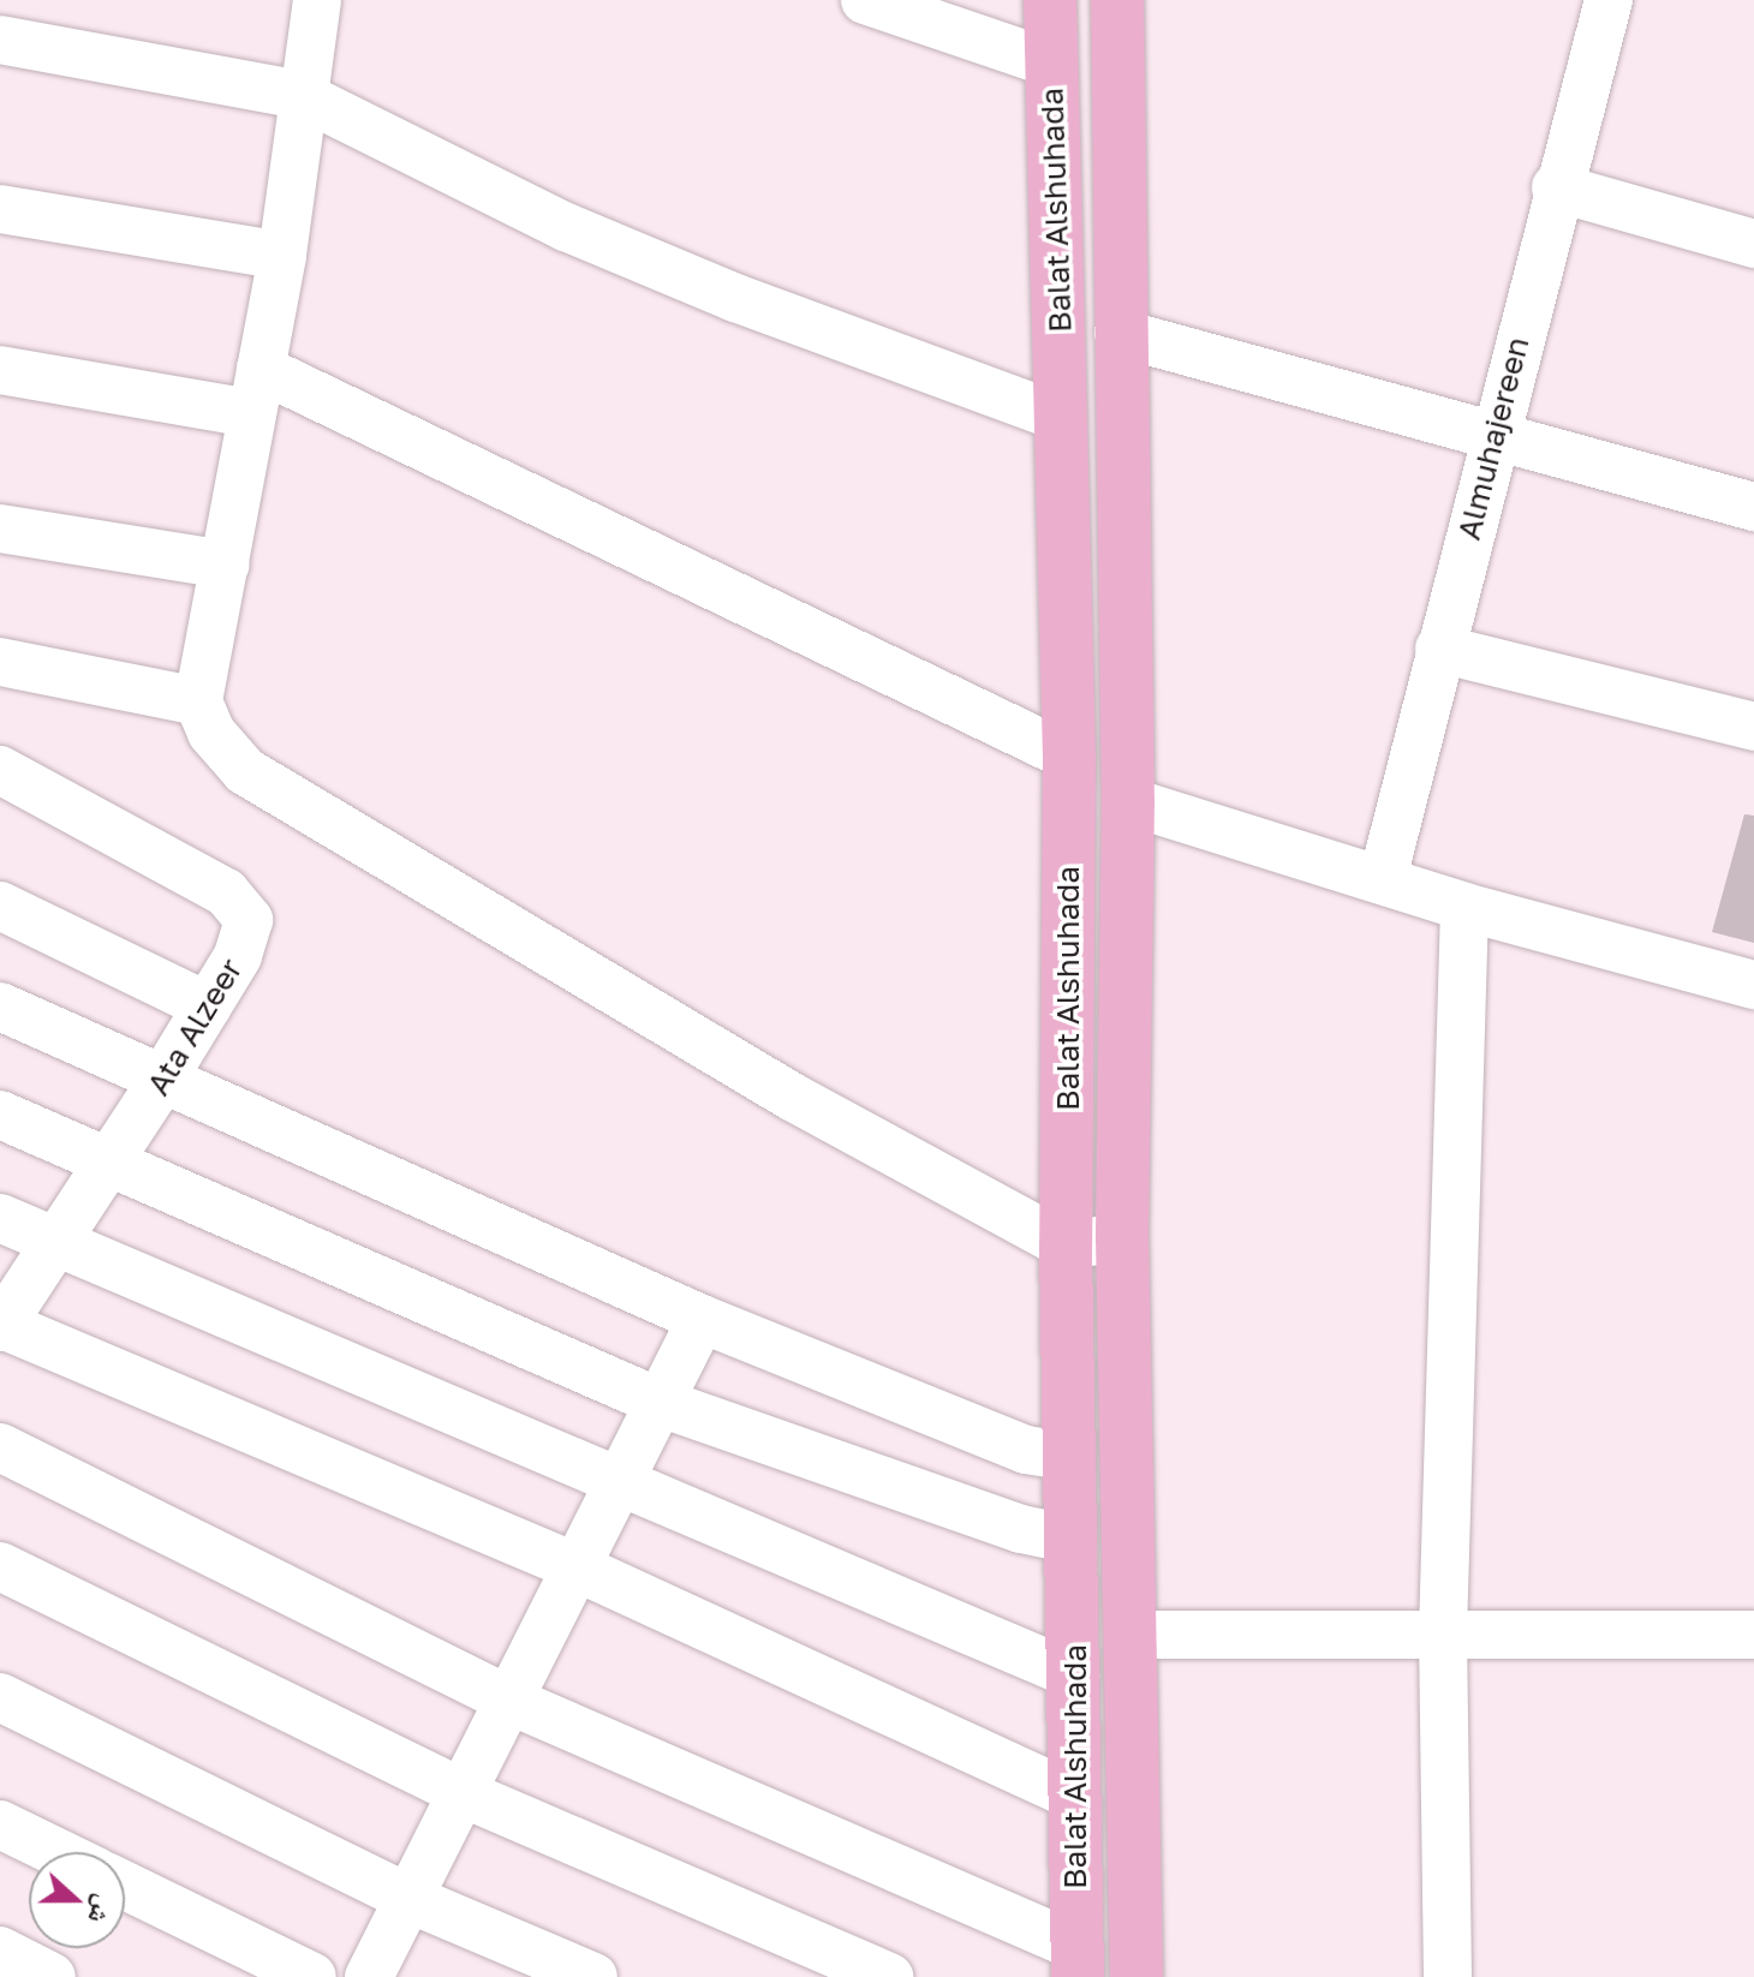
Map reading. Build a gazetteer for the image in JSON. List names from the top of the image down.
{
  "streets": {
    "main road": ["Balat Alshuhada"],
    "street": ["Almuhajereen", "Ata Alzeer"]
  },
  "north": "right"
}
